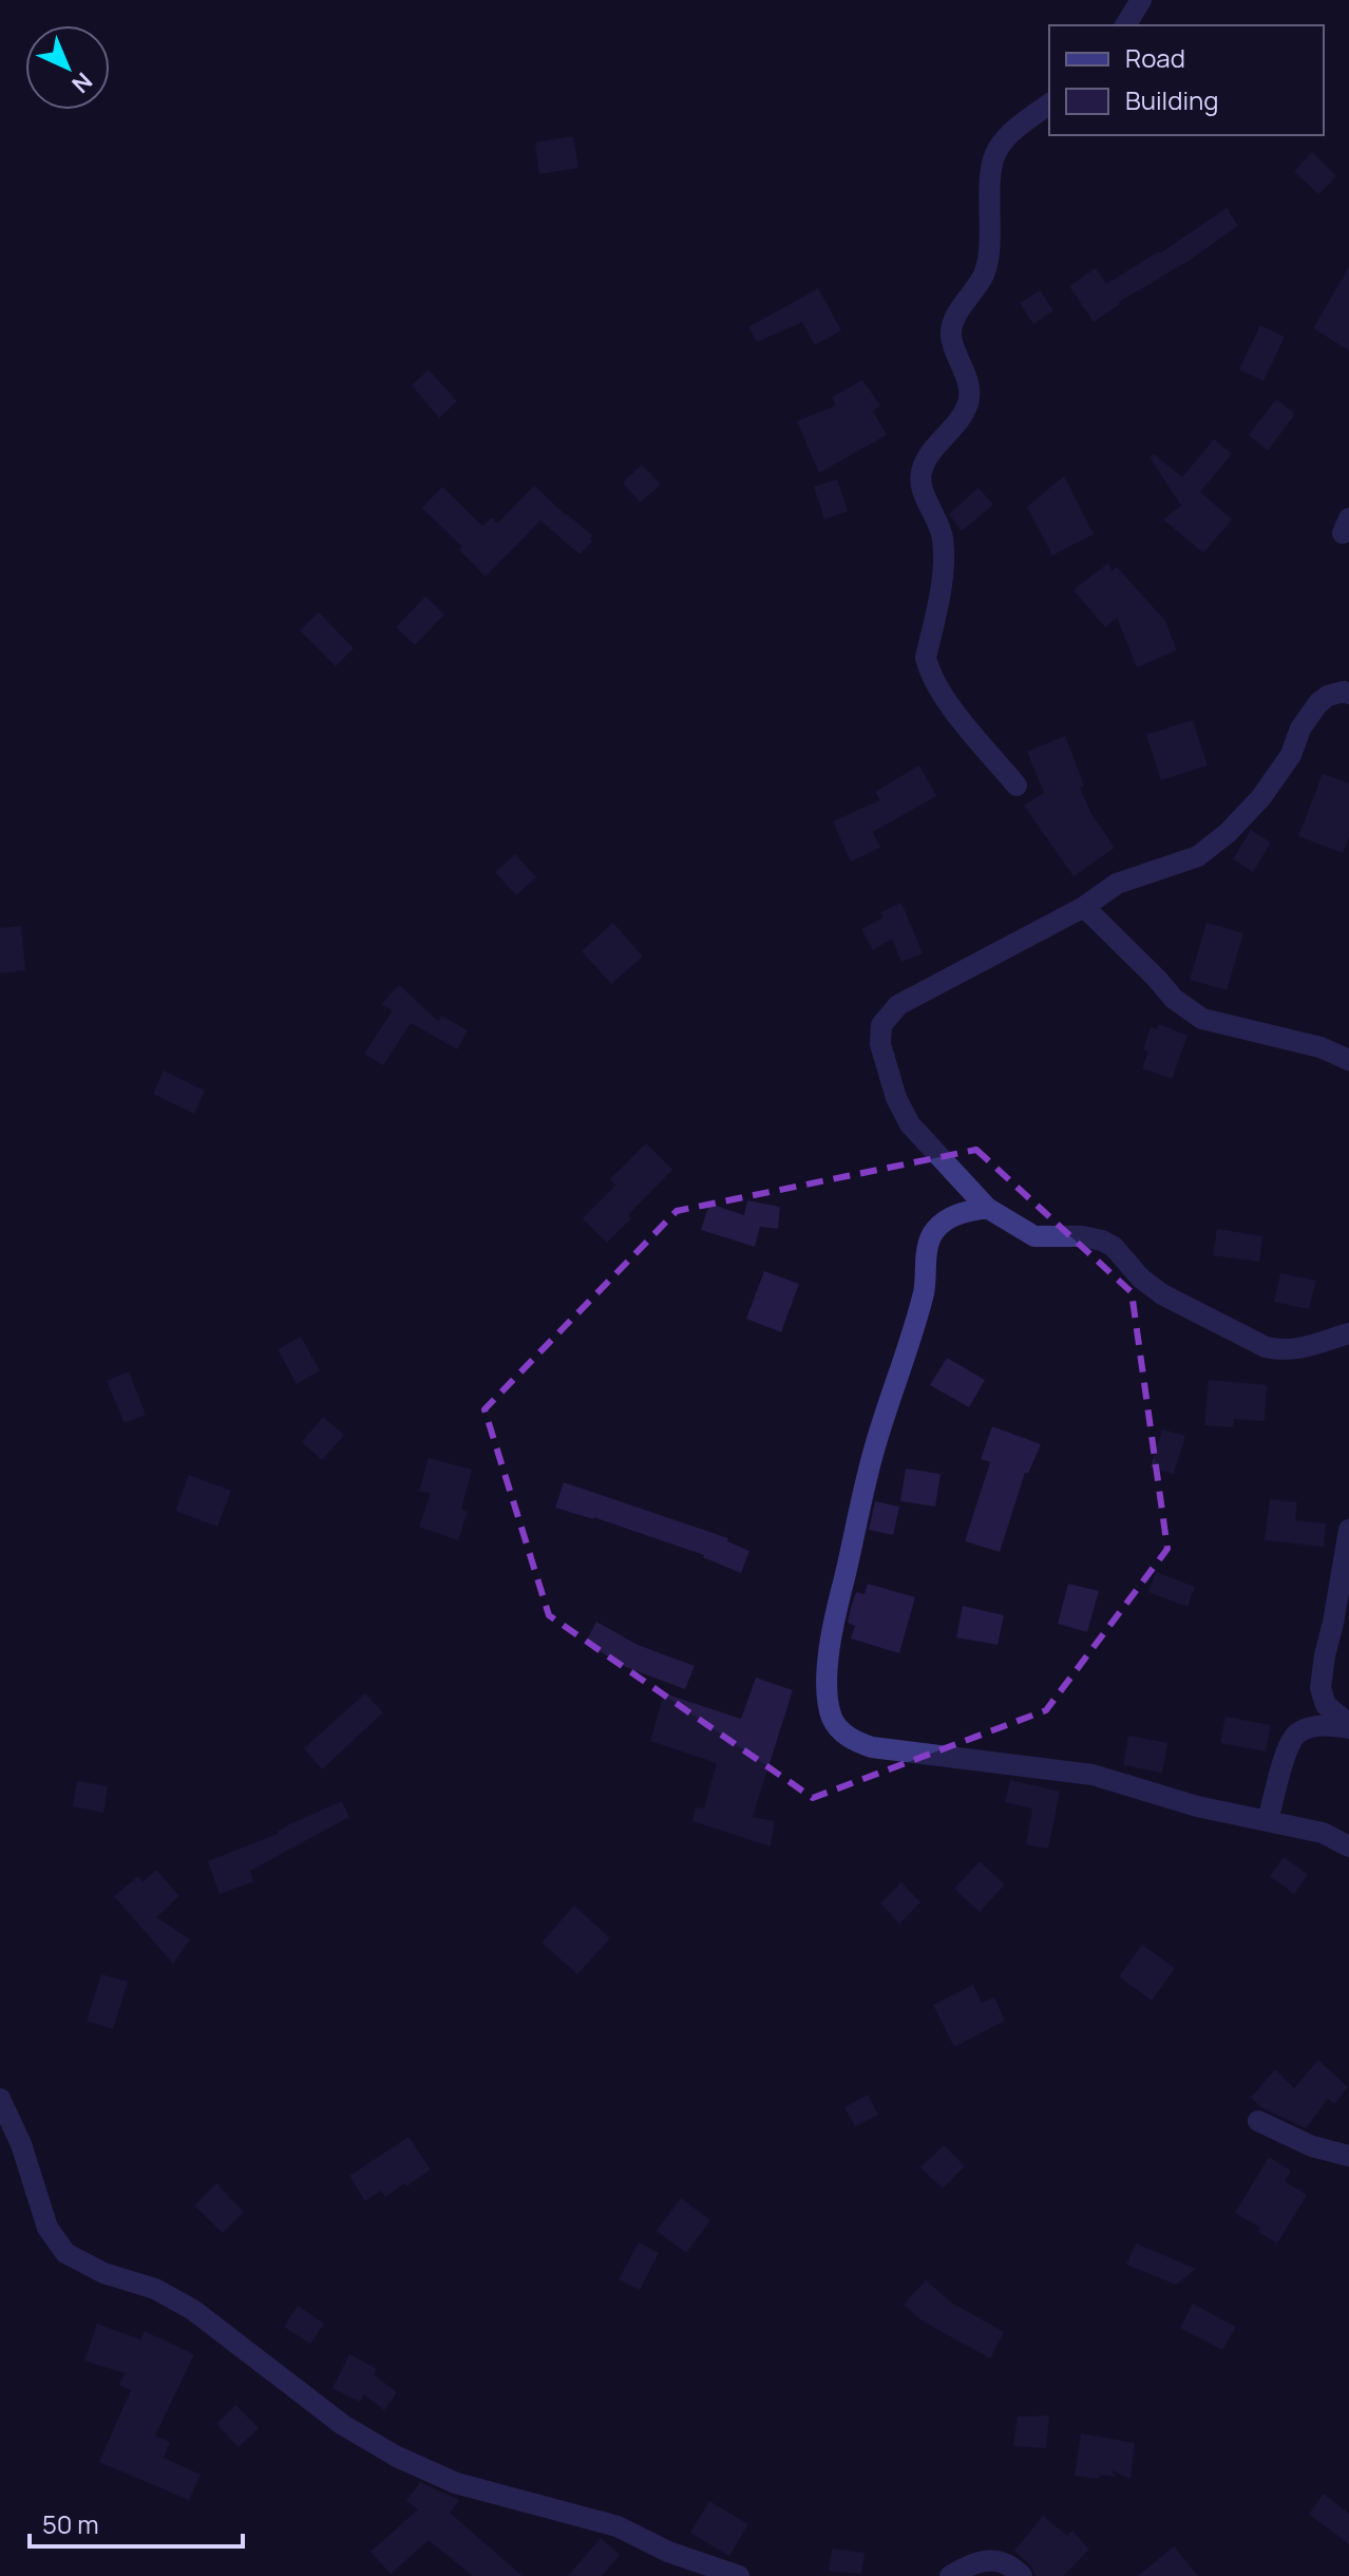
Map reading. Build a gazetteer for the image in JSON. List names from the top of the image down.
{
  "legend": ["Road", "Building"],
  "scale_bar": "50 m",
  "north": "bottom right"
}
